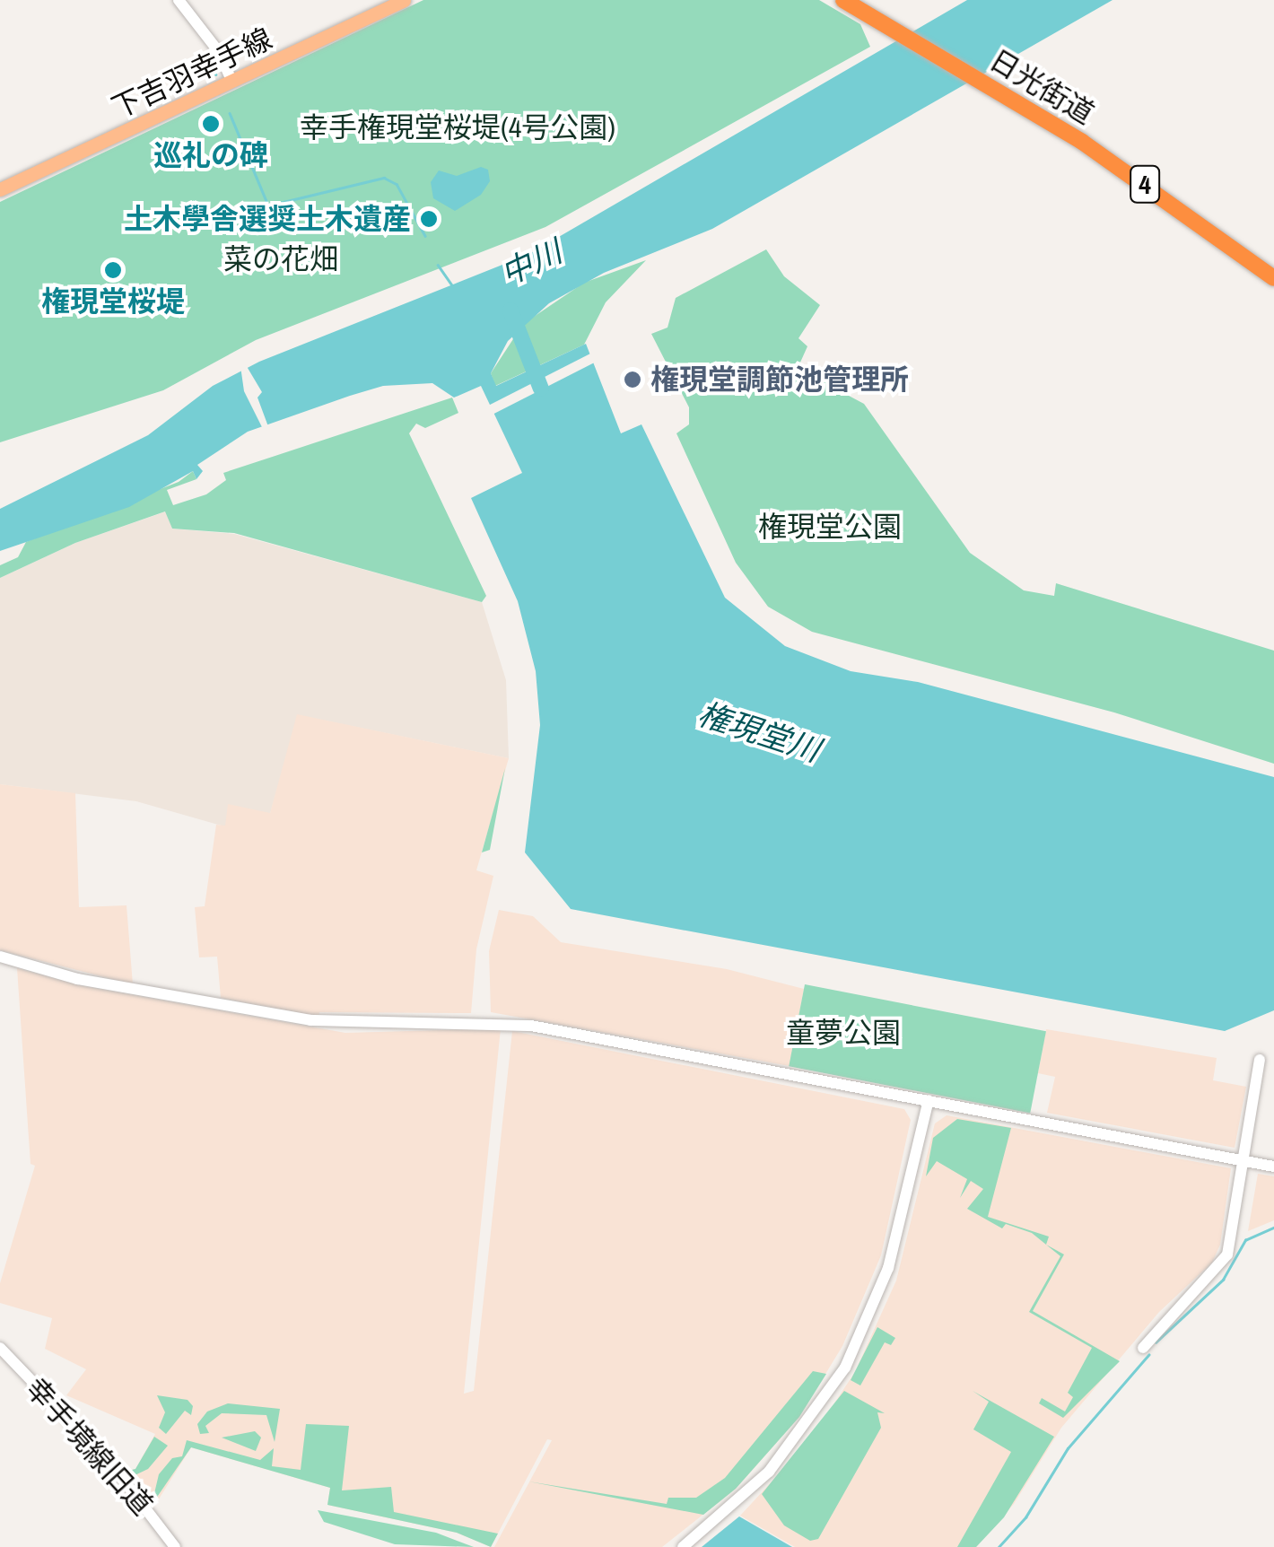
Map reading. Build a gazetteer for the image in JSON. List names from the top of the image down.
{
  "streets": {
    "highway": ["日光街道", "4"],
    "main road": ["下吉羽幸手線"],
    "street": ["幸手境線旧道"]
  },
  "water": ["中川", "権現堂川"],
  "parks": [
    "幸手権現堂桜堤(4号公園)",
    "菜の花畑",
    "権現堂公園",
    "童夢公園"
  ],
  "places": [
    "巡礼の碑",
    "土木學舎選奨土木遺産",
    "権現堂桜堤",
    "権現堂調節池管理所"
  ]
}
